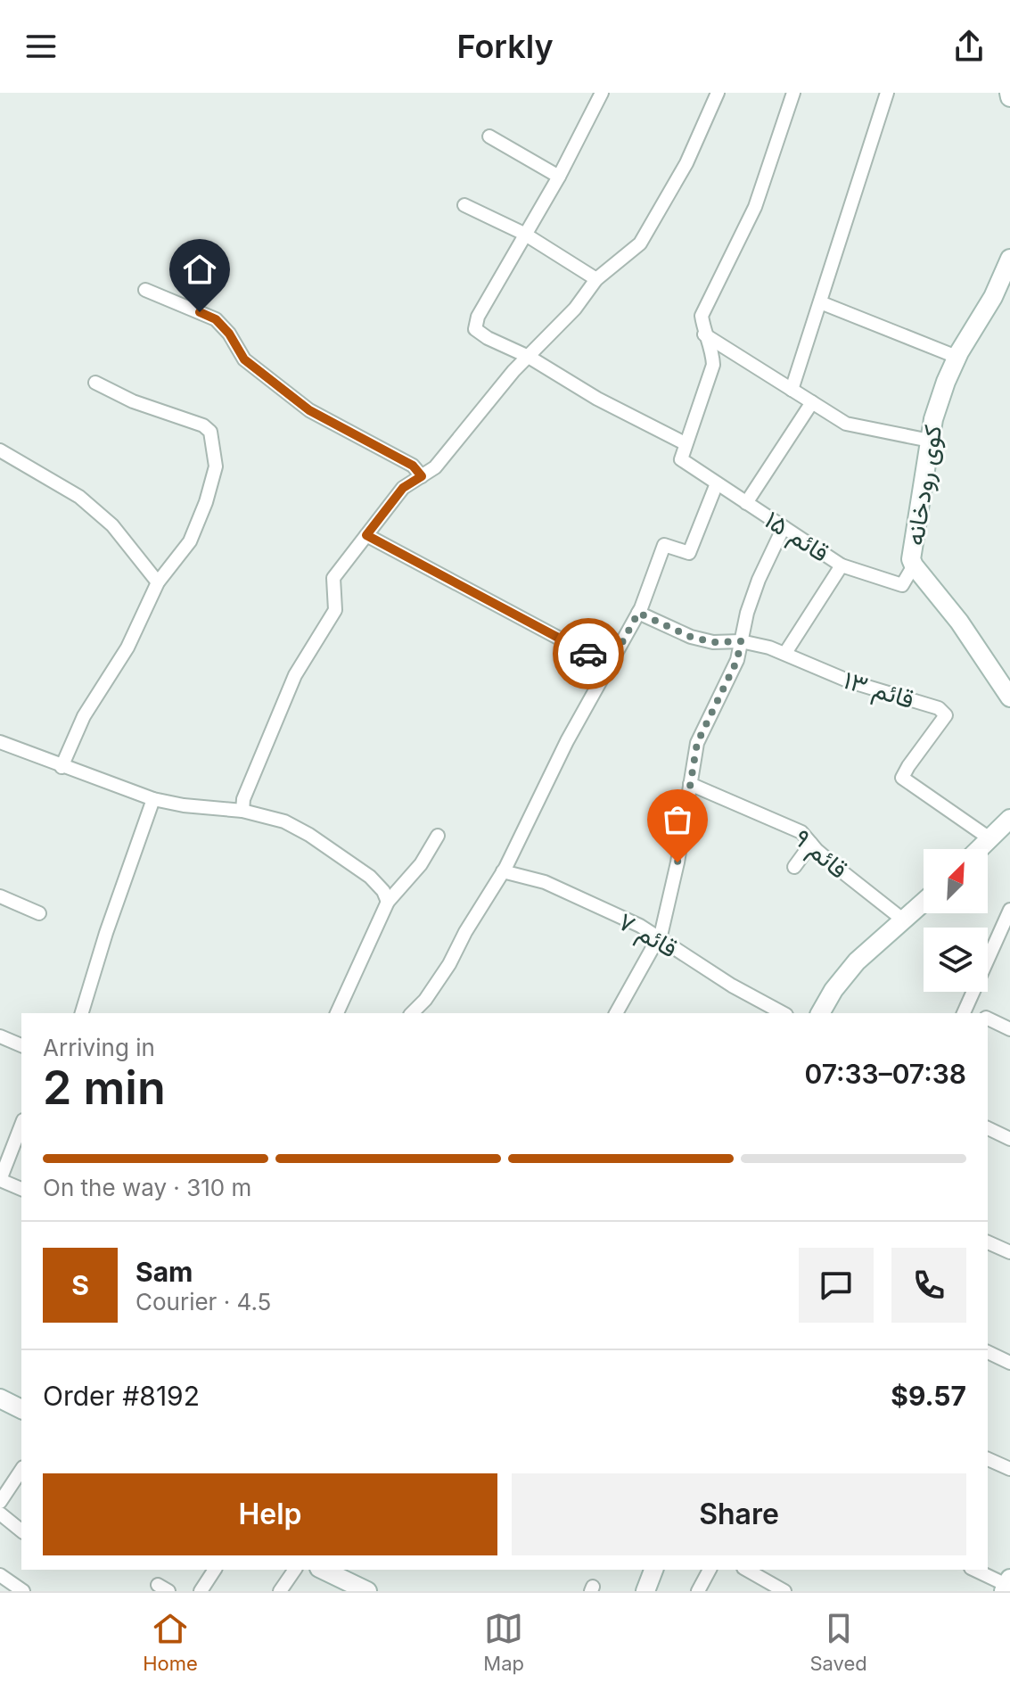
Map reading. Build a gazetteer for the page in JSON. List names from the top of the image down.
{
  "streets": {
    "street": [
      "کوی رودخانه",
      "قائم ۱۵",
      "قائم ۱۳",
      "قائم ۹",
      "قائم ۷"
    ]
  },
  "crossings": [
    ["کوی رودخانه", "قائم ۱۵"]
  ],
  "north": "top right",
  "page": {
    "header": "Forkly",
    "heading": ["2 min", "Arriving in", "07:33–07:38"],
    "panel": [
      "Sam",
      "Courier · 4.5",
      "Order #8192",
      "$9.57"
    ],
    "bar": "On the way · 310 m",
    "round": "S",
    "buttons": ["Help", "Share"],
    "tabs": ["Home", "Map", "Saved"]
  }
}
